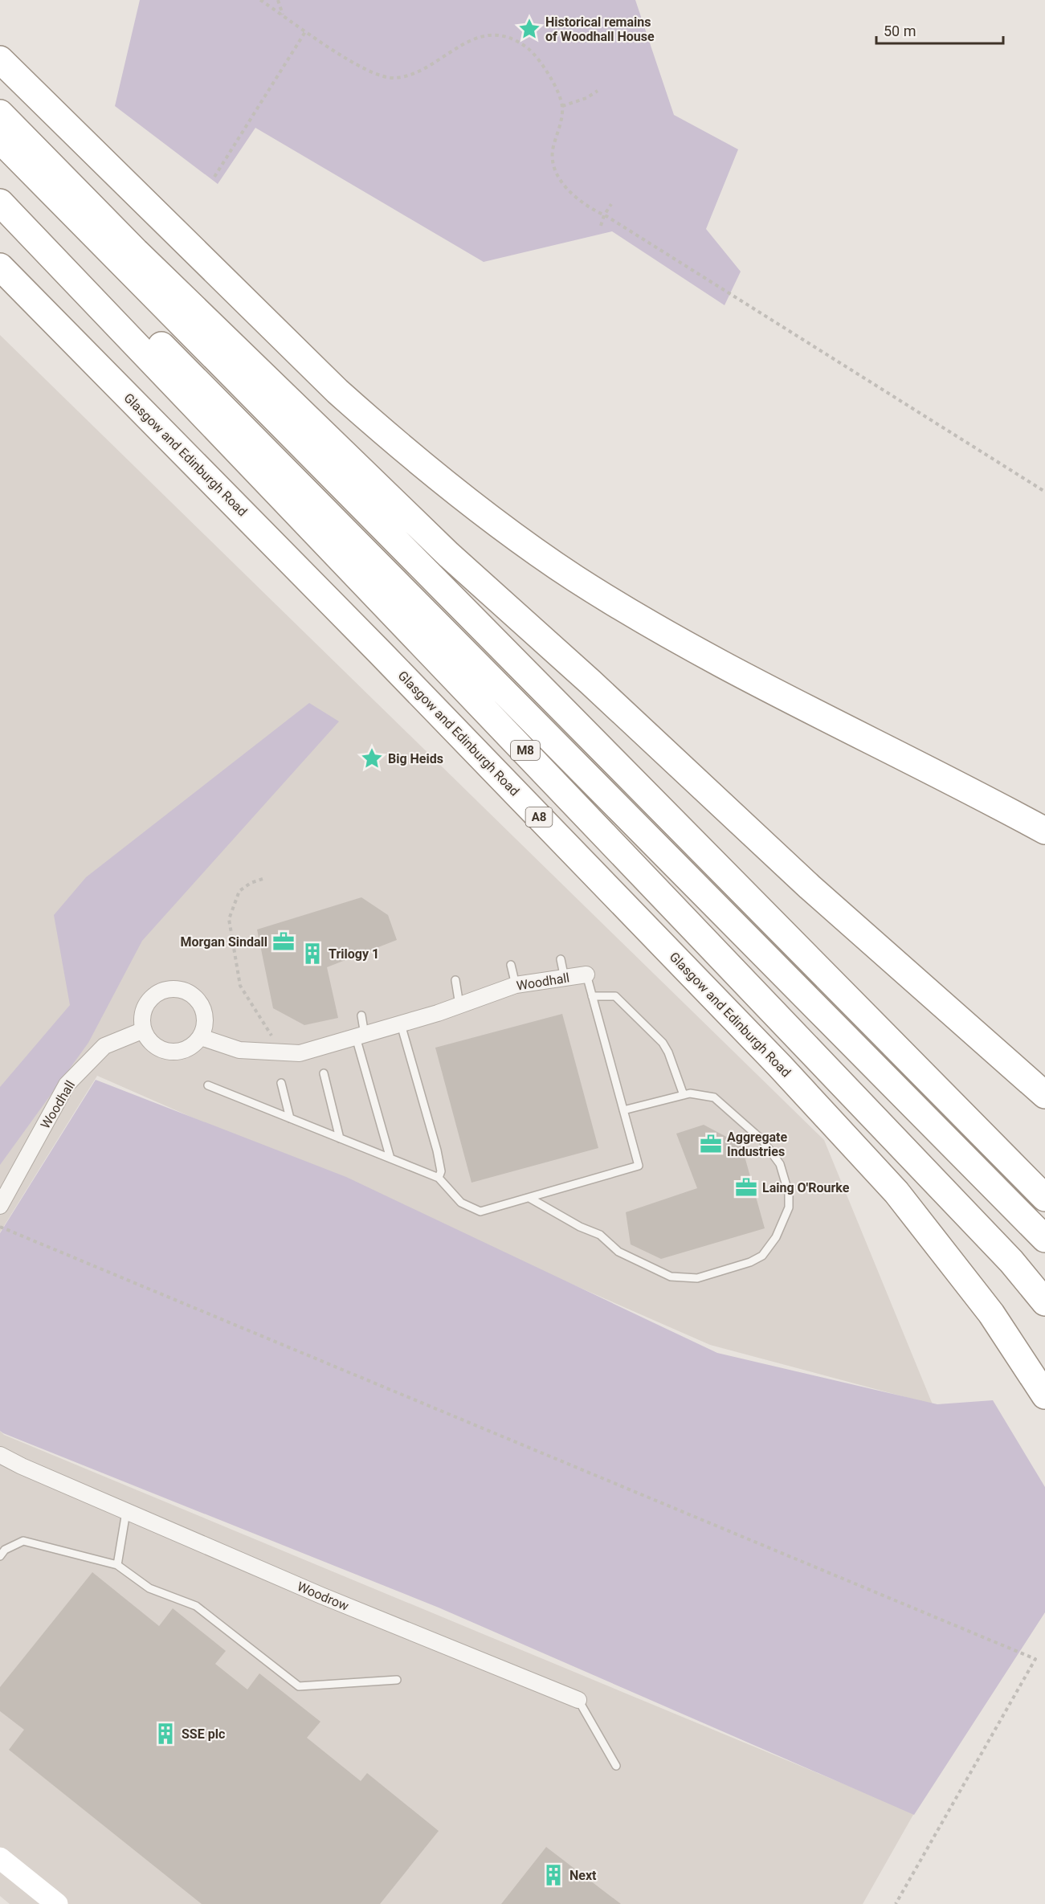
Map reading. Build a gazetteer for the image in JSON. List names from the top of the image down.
{
  "streets": {
    "highway": ["Glasgow and Edinburgh Road", "M8", "A8"],
    "street": ["Woodhall", "Woodrow"]
  },
  "places": {
    "place": ["Historical remains of Woodhall House", "Big Heids"],
    "office": ["Morgan Sindall", "Aggregate Industries", "Laing O'Rourke"],
    "building": ["Trilogy 1", "SSE plc", "Next"]
  },
  "scale_bar": "50 m"
}
